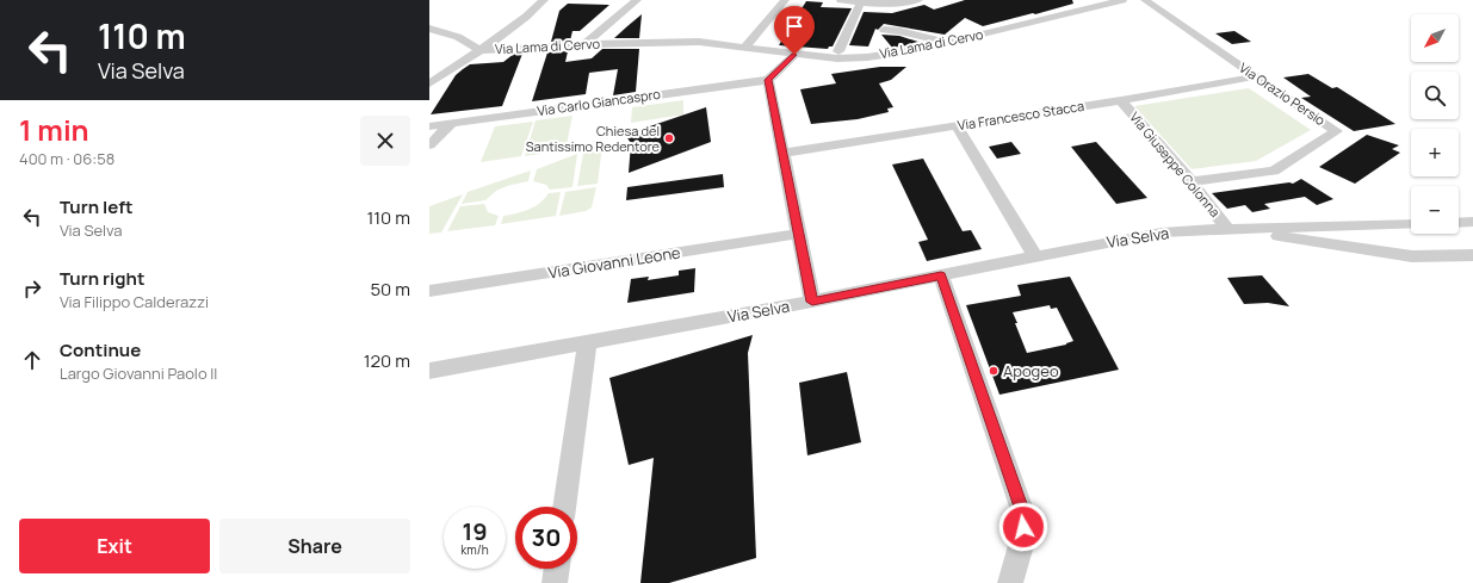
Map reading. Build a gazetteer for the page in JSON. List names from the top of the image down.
{
  "streets": {
    "street": [
      "Via Lama di Cervo",
      "Via Orazio Persio",
      "Via Carlo Giancaspro",
      "Via Francesco Stacca",
      "Via Giuseppe Colonna",
      "Via Selva",
      "Via Giovanni Leone"
    ]
  },
  "crossings": [
    ["Via Orazio Persio", "Via Francesco Stacca"],
    ["Via Orazio Persio", "Via Giuseppe Colonna"],
    ["Via Francesco Stacca", "Via Giuseppe Colonna"],
    ["Via Giuseppe Colonna", "Via Selva"]
  ],
  "places": ["Chiesa del Santissimo Redentore", "Apogeo"],
  "north": "bottom left",
  "page": {
    "turn": ["110 m", "Via Selva"],
    "map_buttons": ["+", "−"],
    "heading": ["1 min", "400 m · 06:58"],
    "list": [
      {
        "name": "Turn left",
        "note": "Via Selva",
        "value": "110 m"
      },
      {
        "name": "Turn right",
        "note": "Via Filippo Calderazzi",
        "value": "50 m"
      },
      {
        "name": "Continue",
        "note": "Largo Giovanni Paolo II",
        "value": "120 m"
      }
    ],
    "speed": "19 km/h",
    "limit": "30",
    "buttons": ["Exit", "Share"]
  }
}
